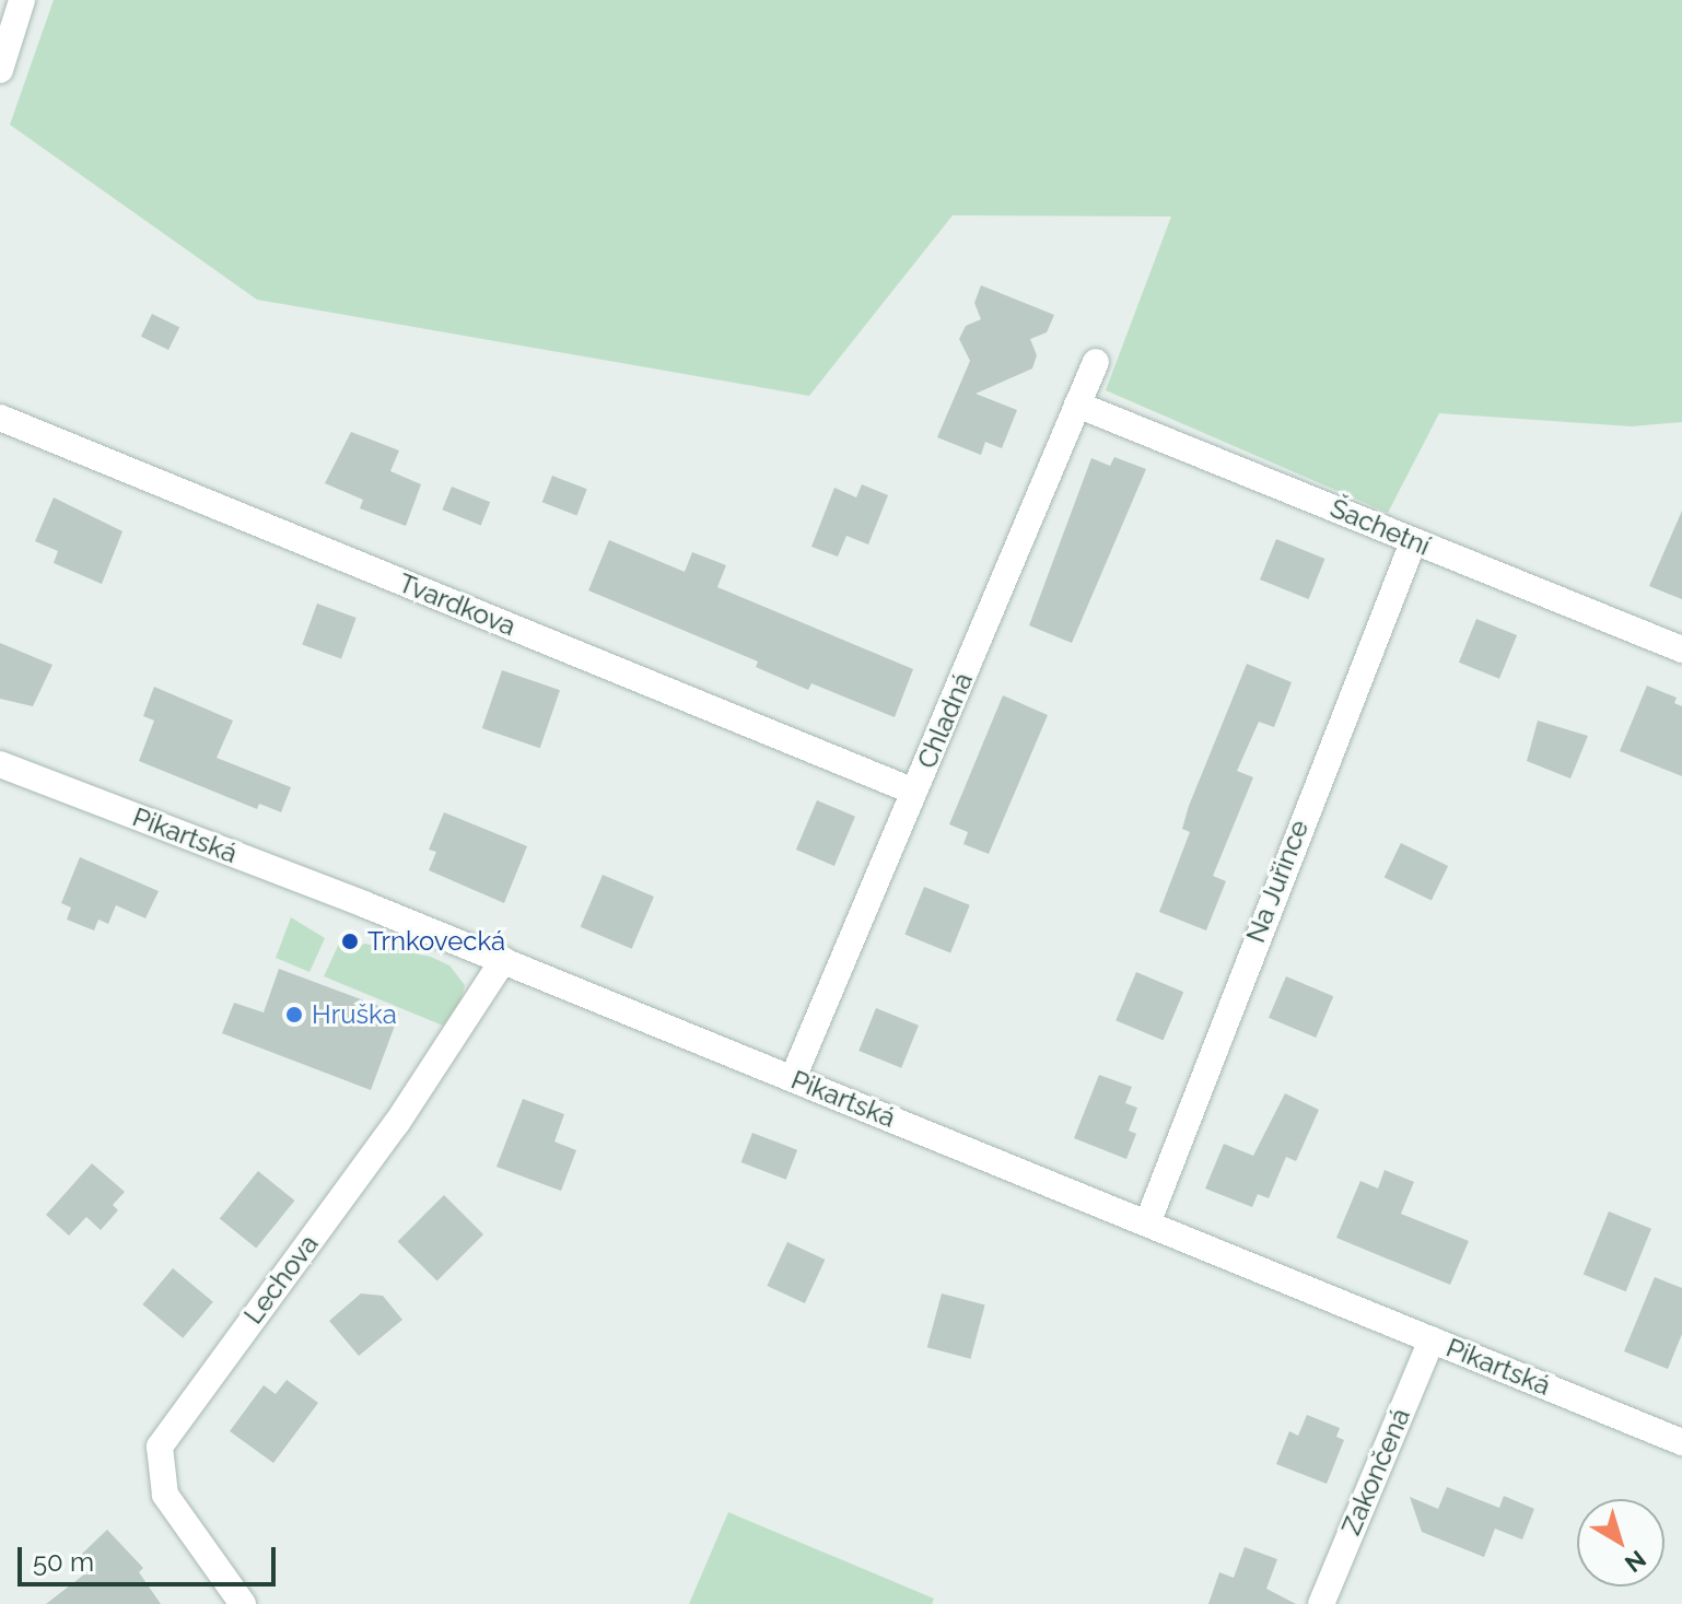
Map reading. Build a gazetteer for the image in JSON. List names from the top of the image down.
{
  "streets": {
    "street": [
      "Šachetní",
      "Tvardkova",
      "Chladná",
      "Pikartská",
      "Na Juřince",
      "Lechova",
      "Zakončená"
    ]
  },
  "crossings": [
    ["Šachetní", "Chladná"],
    ["Šachetní", "Na Juřince"],
    ["Tvardkova", "Chladná"],
    ["Chladná", "Pikartská"],
    ["Pikartská", "Na Juřince"],
    ["Pikartská", "Lechova"],
    ["Pikartská", "Zakončená"]
  ],
  "places": ["Trnkovecká", "Hruška"],
  "scale_bar": "50 m",
  "north": "bottom right"
}
